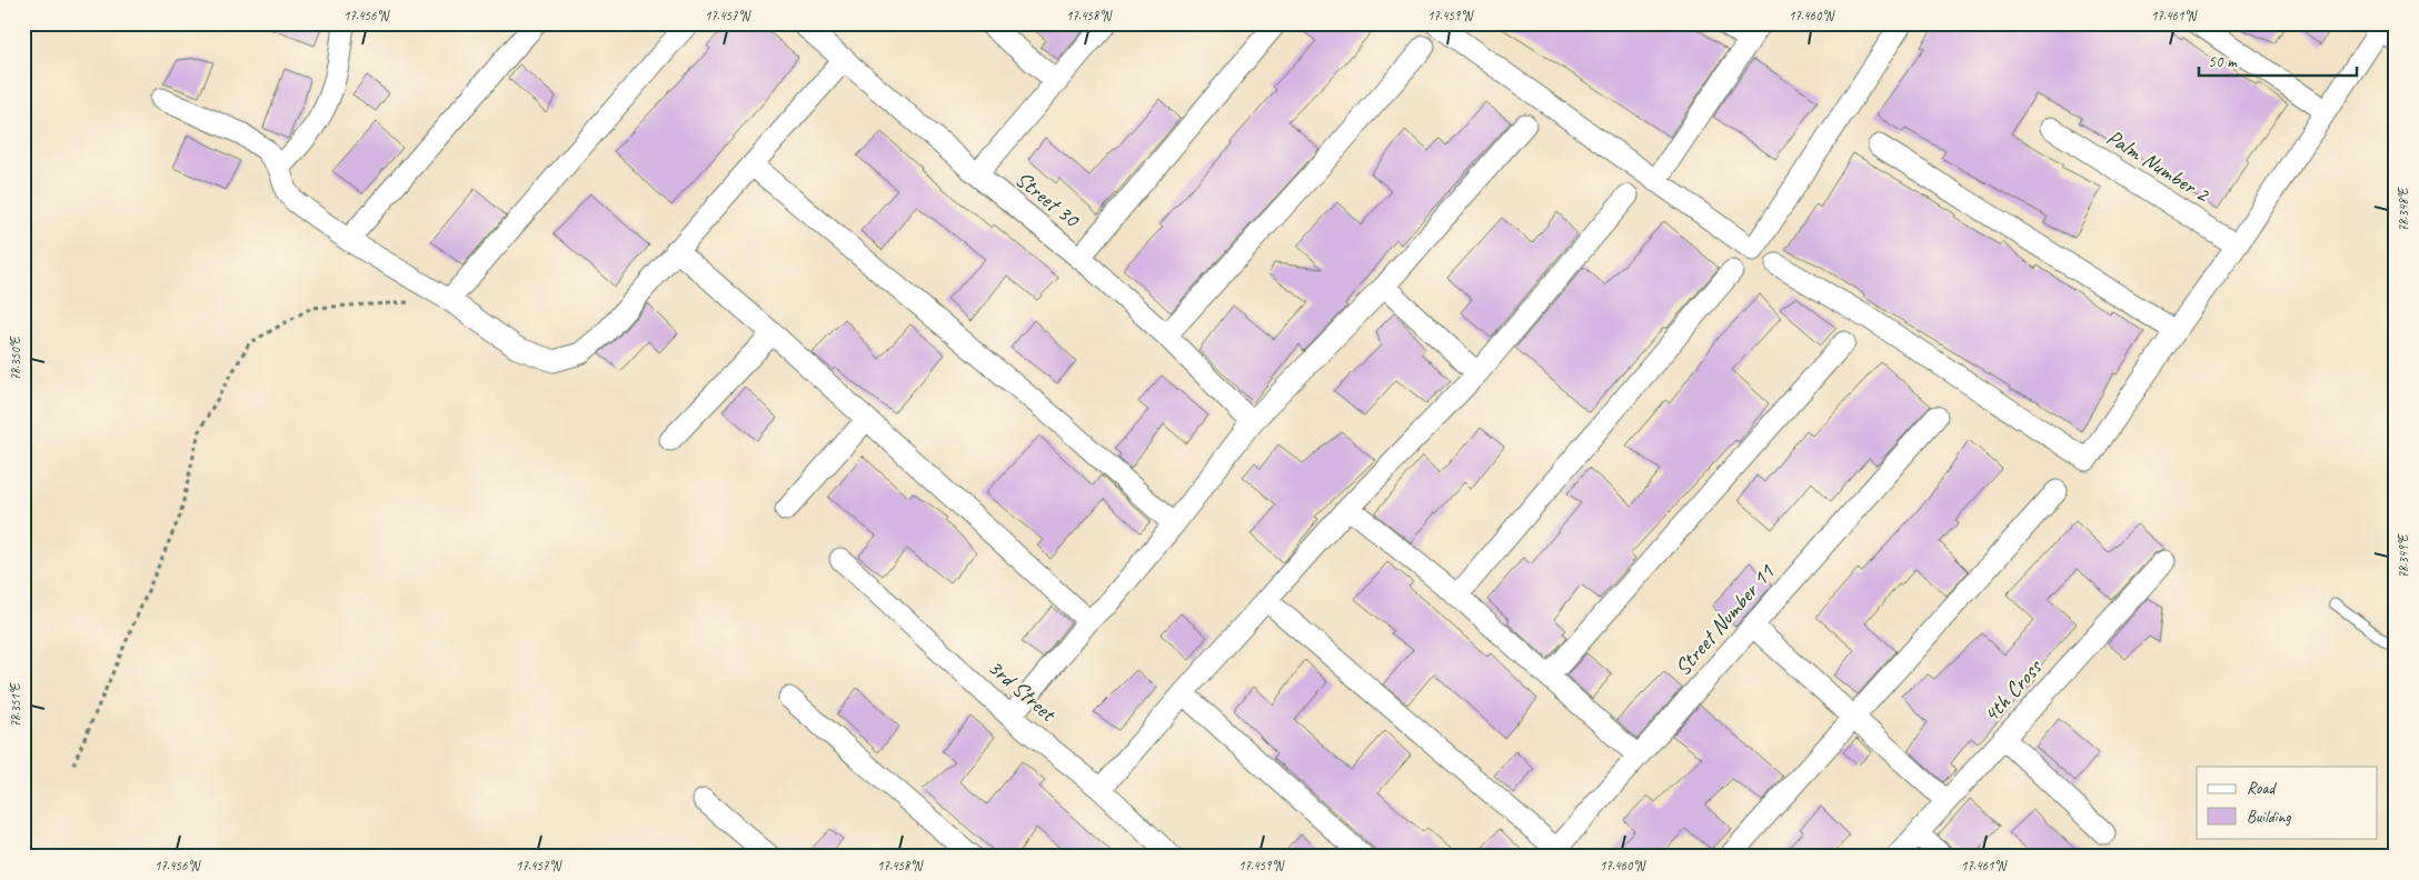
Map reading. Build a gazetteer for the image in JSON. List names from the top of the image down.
{
  "streets": {
    "street": [
      "Palm Number 2",
      "Street 30",
      "Street Number 11",
      "3rd Street",
      "4th Cross"
    ]
  },
  "legend": ["Road", "Building"],
  "scale_bar": "50 m",
  "coordinates": [
    "17.456°N",
    "17.457°N",
    "17.458°N",
    "17.459°N",
    "17.460°N",
    "17.461°N",
    "78.348°E",
    "78.350°E",
    "78.349°E",
    "78.351°E"
  ]
}
